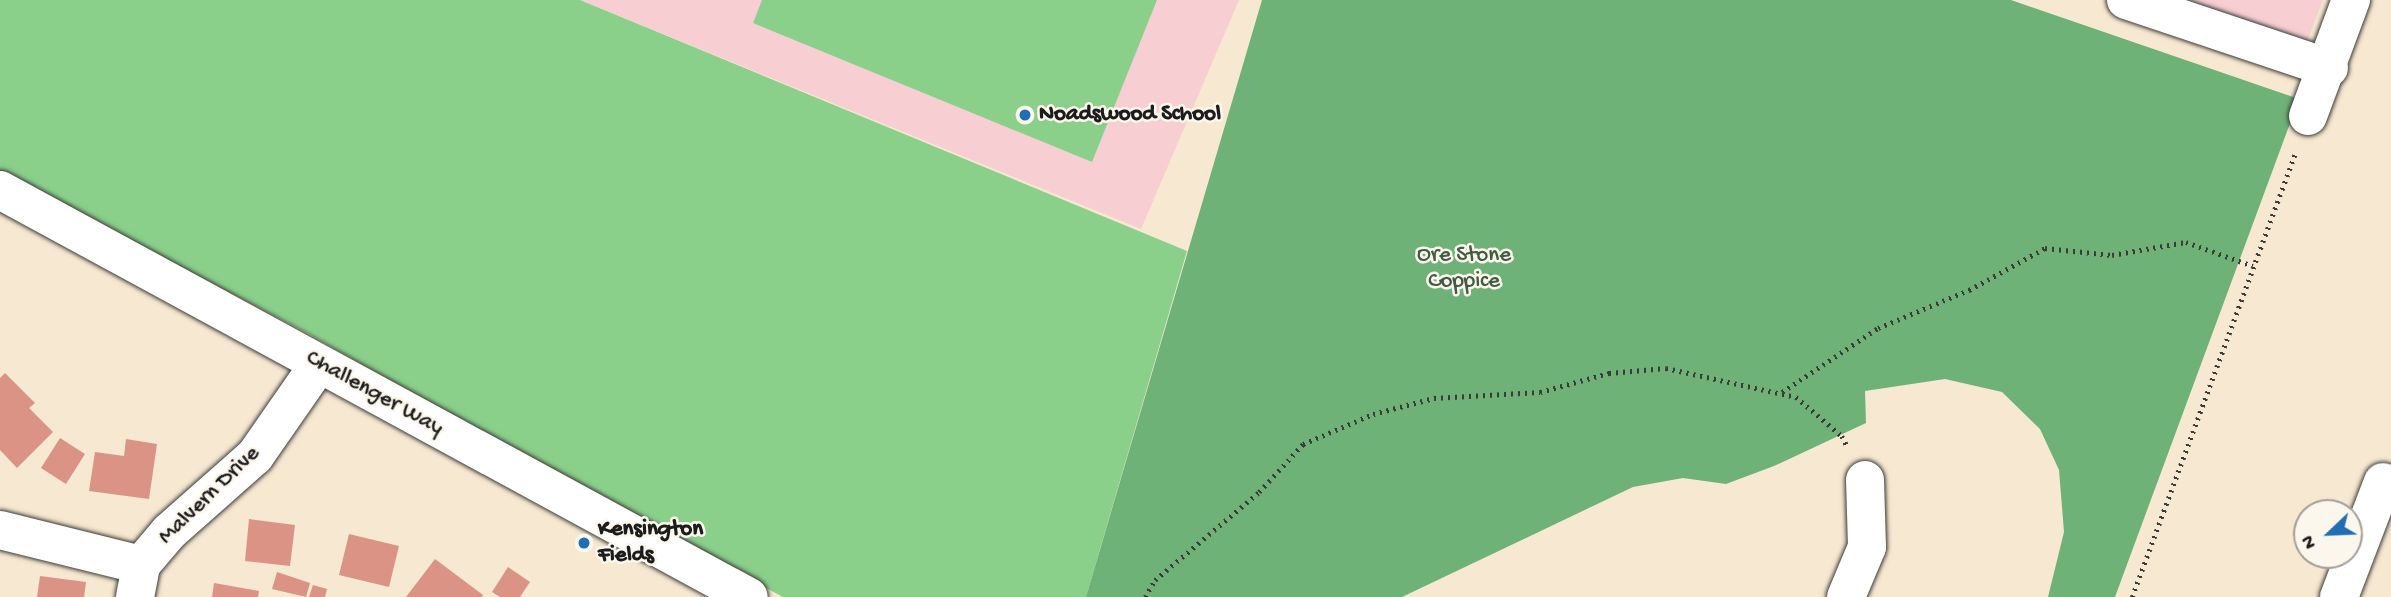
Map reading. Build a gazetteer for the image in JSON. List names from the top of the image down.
{
  "streets": {
    "street": ["Challenger Way", "Malvern Drive"]
  },
  "crossings": [
    ["Challenger Way", "Malvern Drive"]
  ],
  "parks": ["Ore Stone Coppice"],
  "places": ["Noadswood School", "Kensington Fields"],
  "north": "bottom left"
}
